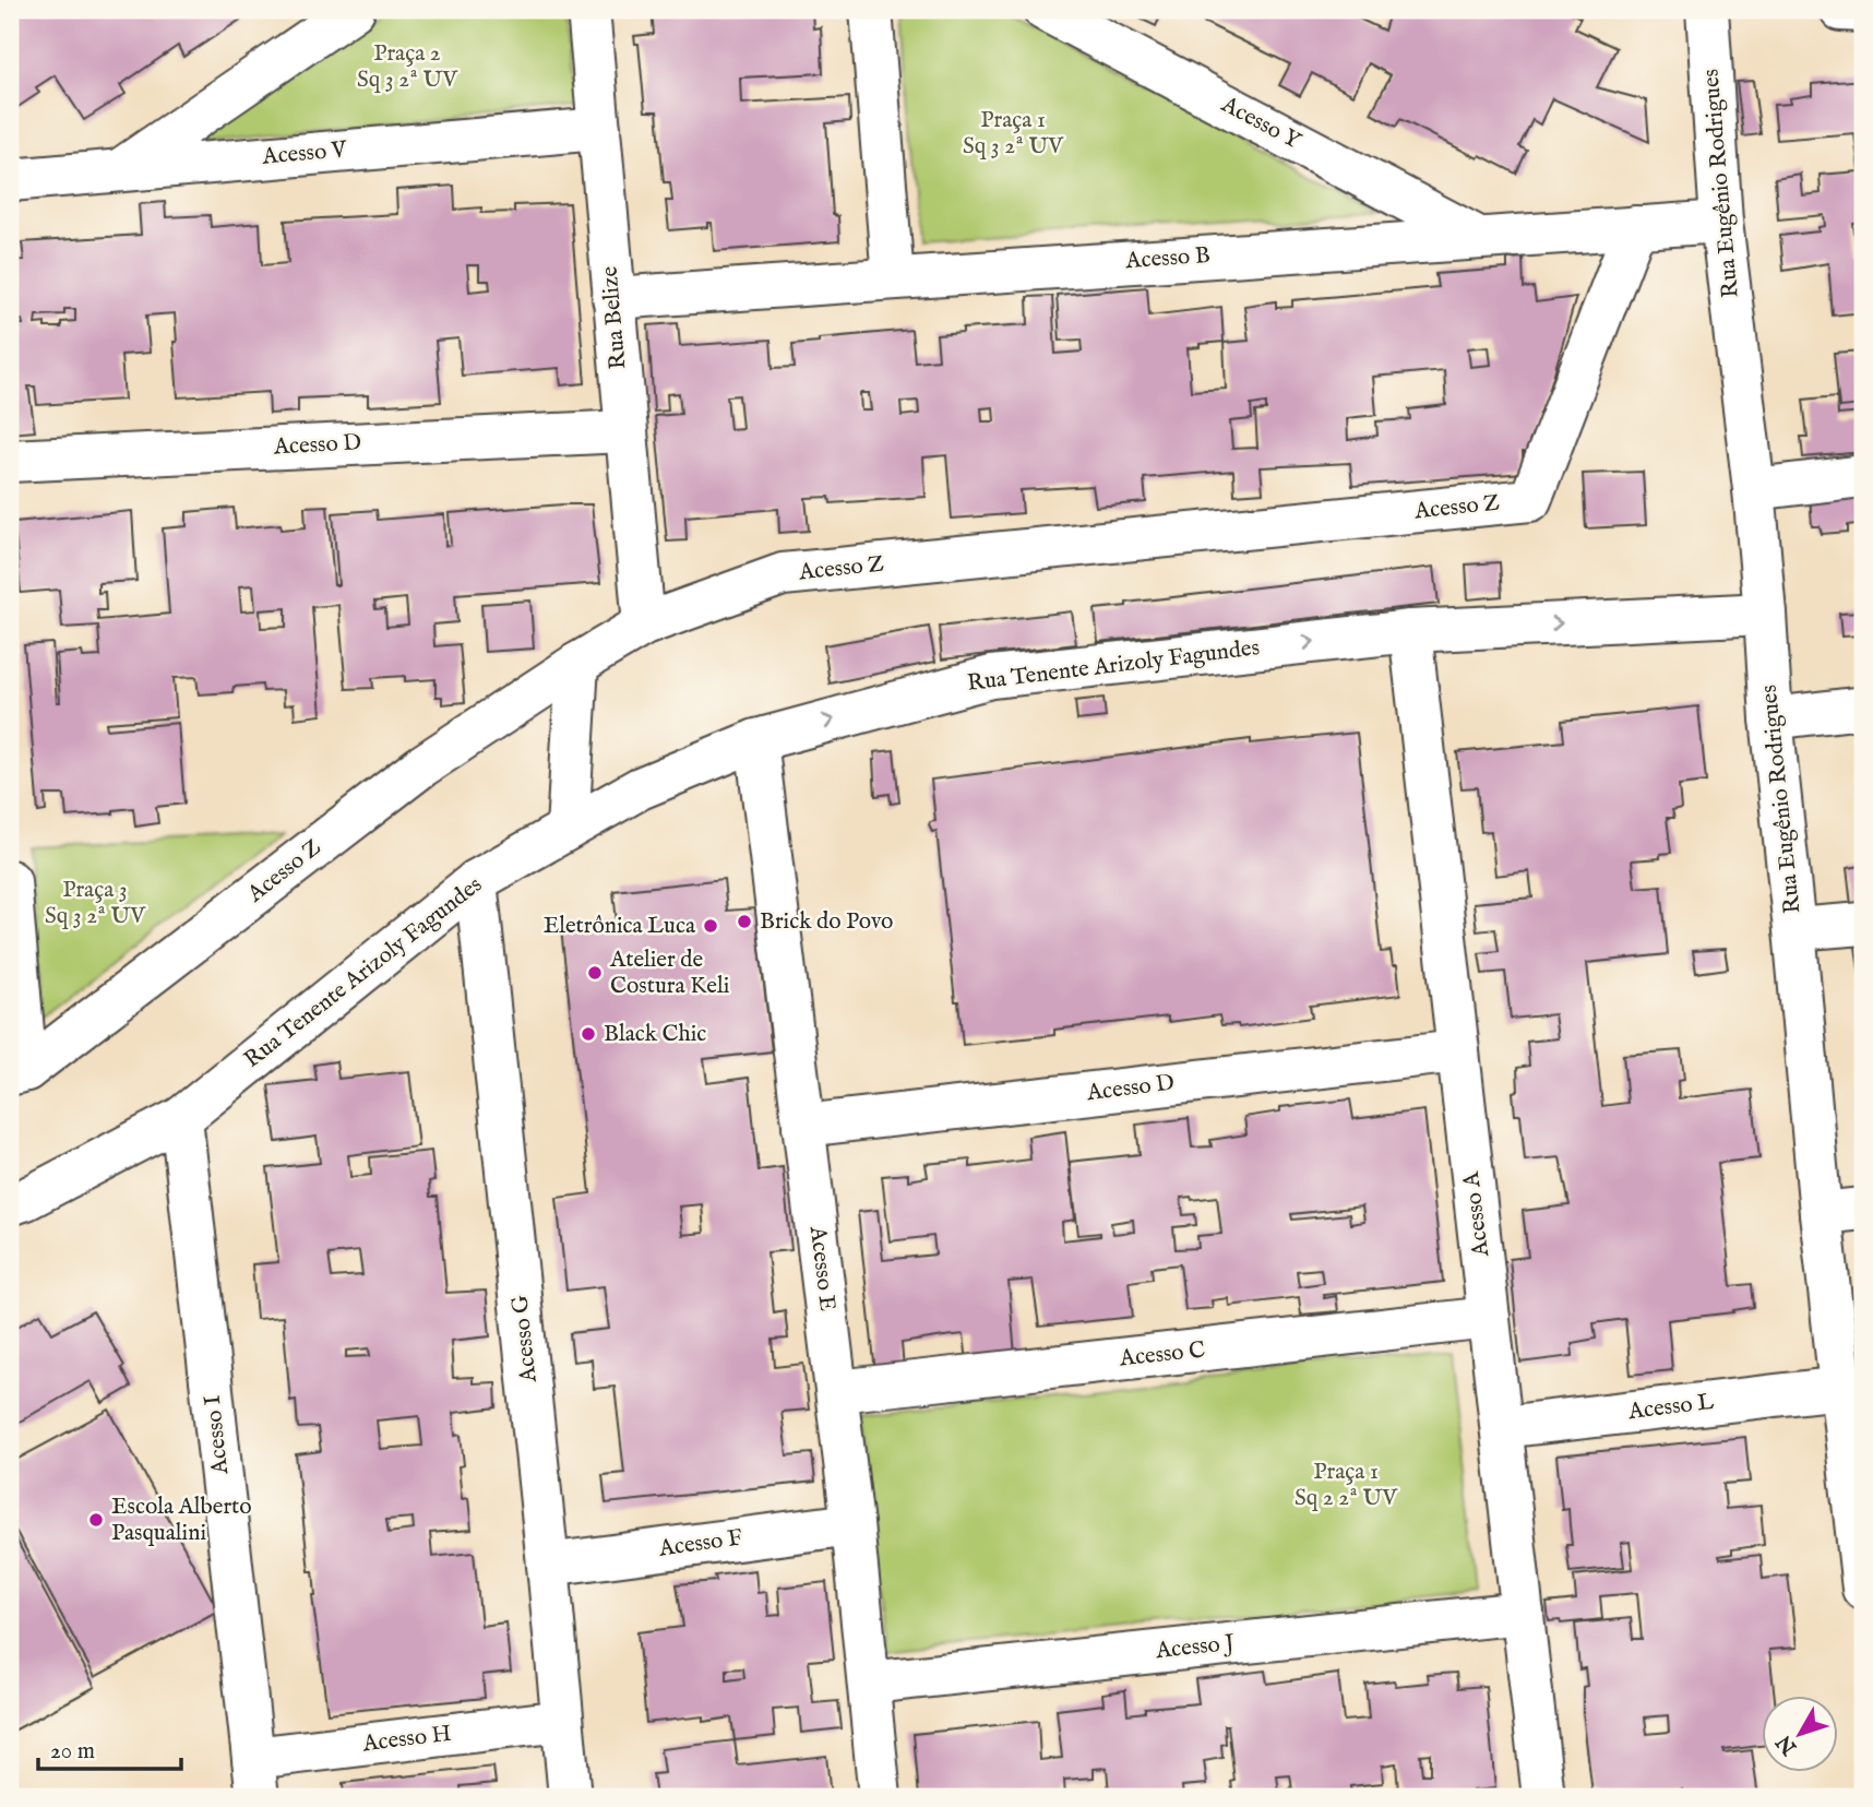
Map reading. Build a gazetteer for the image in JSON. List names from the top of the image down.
{
  "streets": {
    "street": [
      "Acesso Y",
      "Acesso V",
      "Rua Eugênio Rodrigues",
      "Acesso B",
      "Rua Belize",
      "Acesso D",
      "Acesso Z",
      "Rua Tenente Arizoly Fagundes",
      "Acesso A",
      "Acesso E",
      "Acesso G",
      "Acesso C",
      "Acesso L",
      "Acesso I",
      "Acesso F",
      "Acesso J",
      "Acesso H"
    ]
  },
  "crossings": [
    ["Acesso Y", "Acesso B"],
    ["Acesso V", "Rua Belize"],
    ["Rua Eugênio Rodrigues", "Acesso B"],
    ["Rua Eugênio Rodrigues", "Rua Tenente Arizoly Fagundes"],
    ["Rua Eugênio Rodrigues", "Acesso L"],
    ["Acesso B", "Rua Belize"],
    ["Acesso B", "Acesso Z"],
    ["Rua Belize", "Acesso D"],
    ["Rua Belize", "Acesso Z"],
    ["Acesso D", "Acesso A"],
    ["Acesso D", "Acesso E"],
    ["Rua Tenente Arizoly Fagundes", "Acesso A"],
    ["Rua Tenente Arizoly Fagundes", "Acesso E"],
    ["Rua Tenente Arizoly Fagundes", "Acesso G"],
    ["Rua Tenente Arizoly Fagundes", "Acesso I"],
    ["Acesso A", "Acesso C"],
    ["Acesso A", "Acesso L"],
    ["Acesso A", "Acesso J"],
    ["Acesso E", "Acesso C"],
    ["Acesso E", "Acesso F"],
    ["Acesso E", "Acesso J"],
    ["Acesso G", "Acesso F"],
    ["Acesso G", "Acesso H"],
    ["Acesso I", "Acesso H"]
  ],
  "one_way": ["Rua Tenente Arizoly Fagundes"],
  "parks": [
    "Praça 2 Sq 3 2ª UV",
    "Praça 1 Sq 3 2ª UV",
    "Praça 3 Sq 3 2ª UV",
    "Praça 1 Sq 2 2ª UV"
  ],
  "places": [
    "Brick do Povo",
    "Eletrônica Luca",
    "Atelier de Costura Keli",
    "Black Chic",
    "Escola Alberto Pasqualini"
  ],
  "scale_bar": "20 m",
  "north": "bottom left"
}
